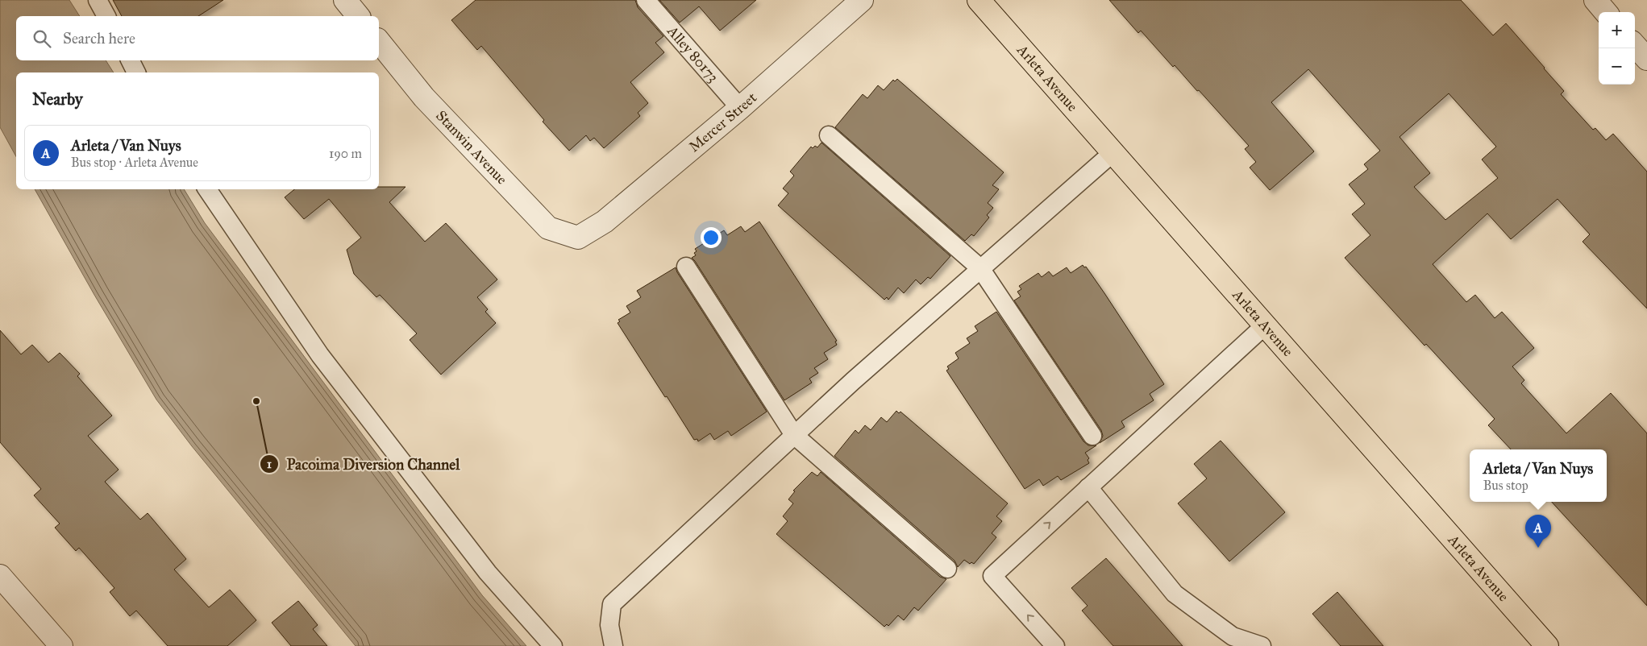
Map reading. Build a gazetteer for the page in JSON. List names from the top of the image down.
{
  "streets": {
    "main road": ["Arleta Avenue"],
    "street": ["Mercer Street", "Stanwin Avenue"],
    "lane": ["Alley 80173"]
  },
  "crossings": [
    ["Alley 80173", "Mercer Street"],
    ["Mercer Street", "Stanwin Avenue"]
  ],
  "places": ["Pacoima Diversion Channel"],
  "page": {
    "map_buttons": ["+", "−"],
    "search": "Search here",
    "heading": "Nearby",
    "list": [
      {
        "mark": "A",
        "name": "Arleta / Van Nuys",
        "note": "Bus stop · Arleta Avenue",
        "value": "190 m"
      }
    ],
    "popup": ["Arleta / Van Nuys", "Bus stop"],
    "pins": "A"
  }
}
